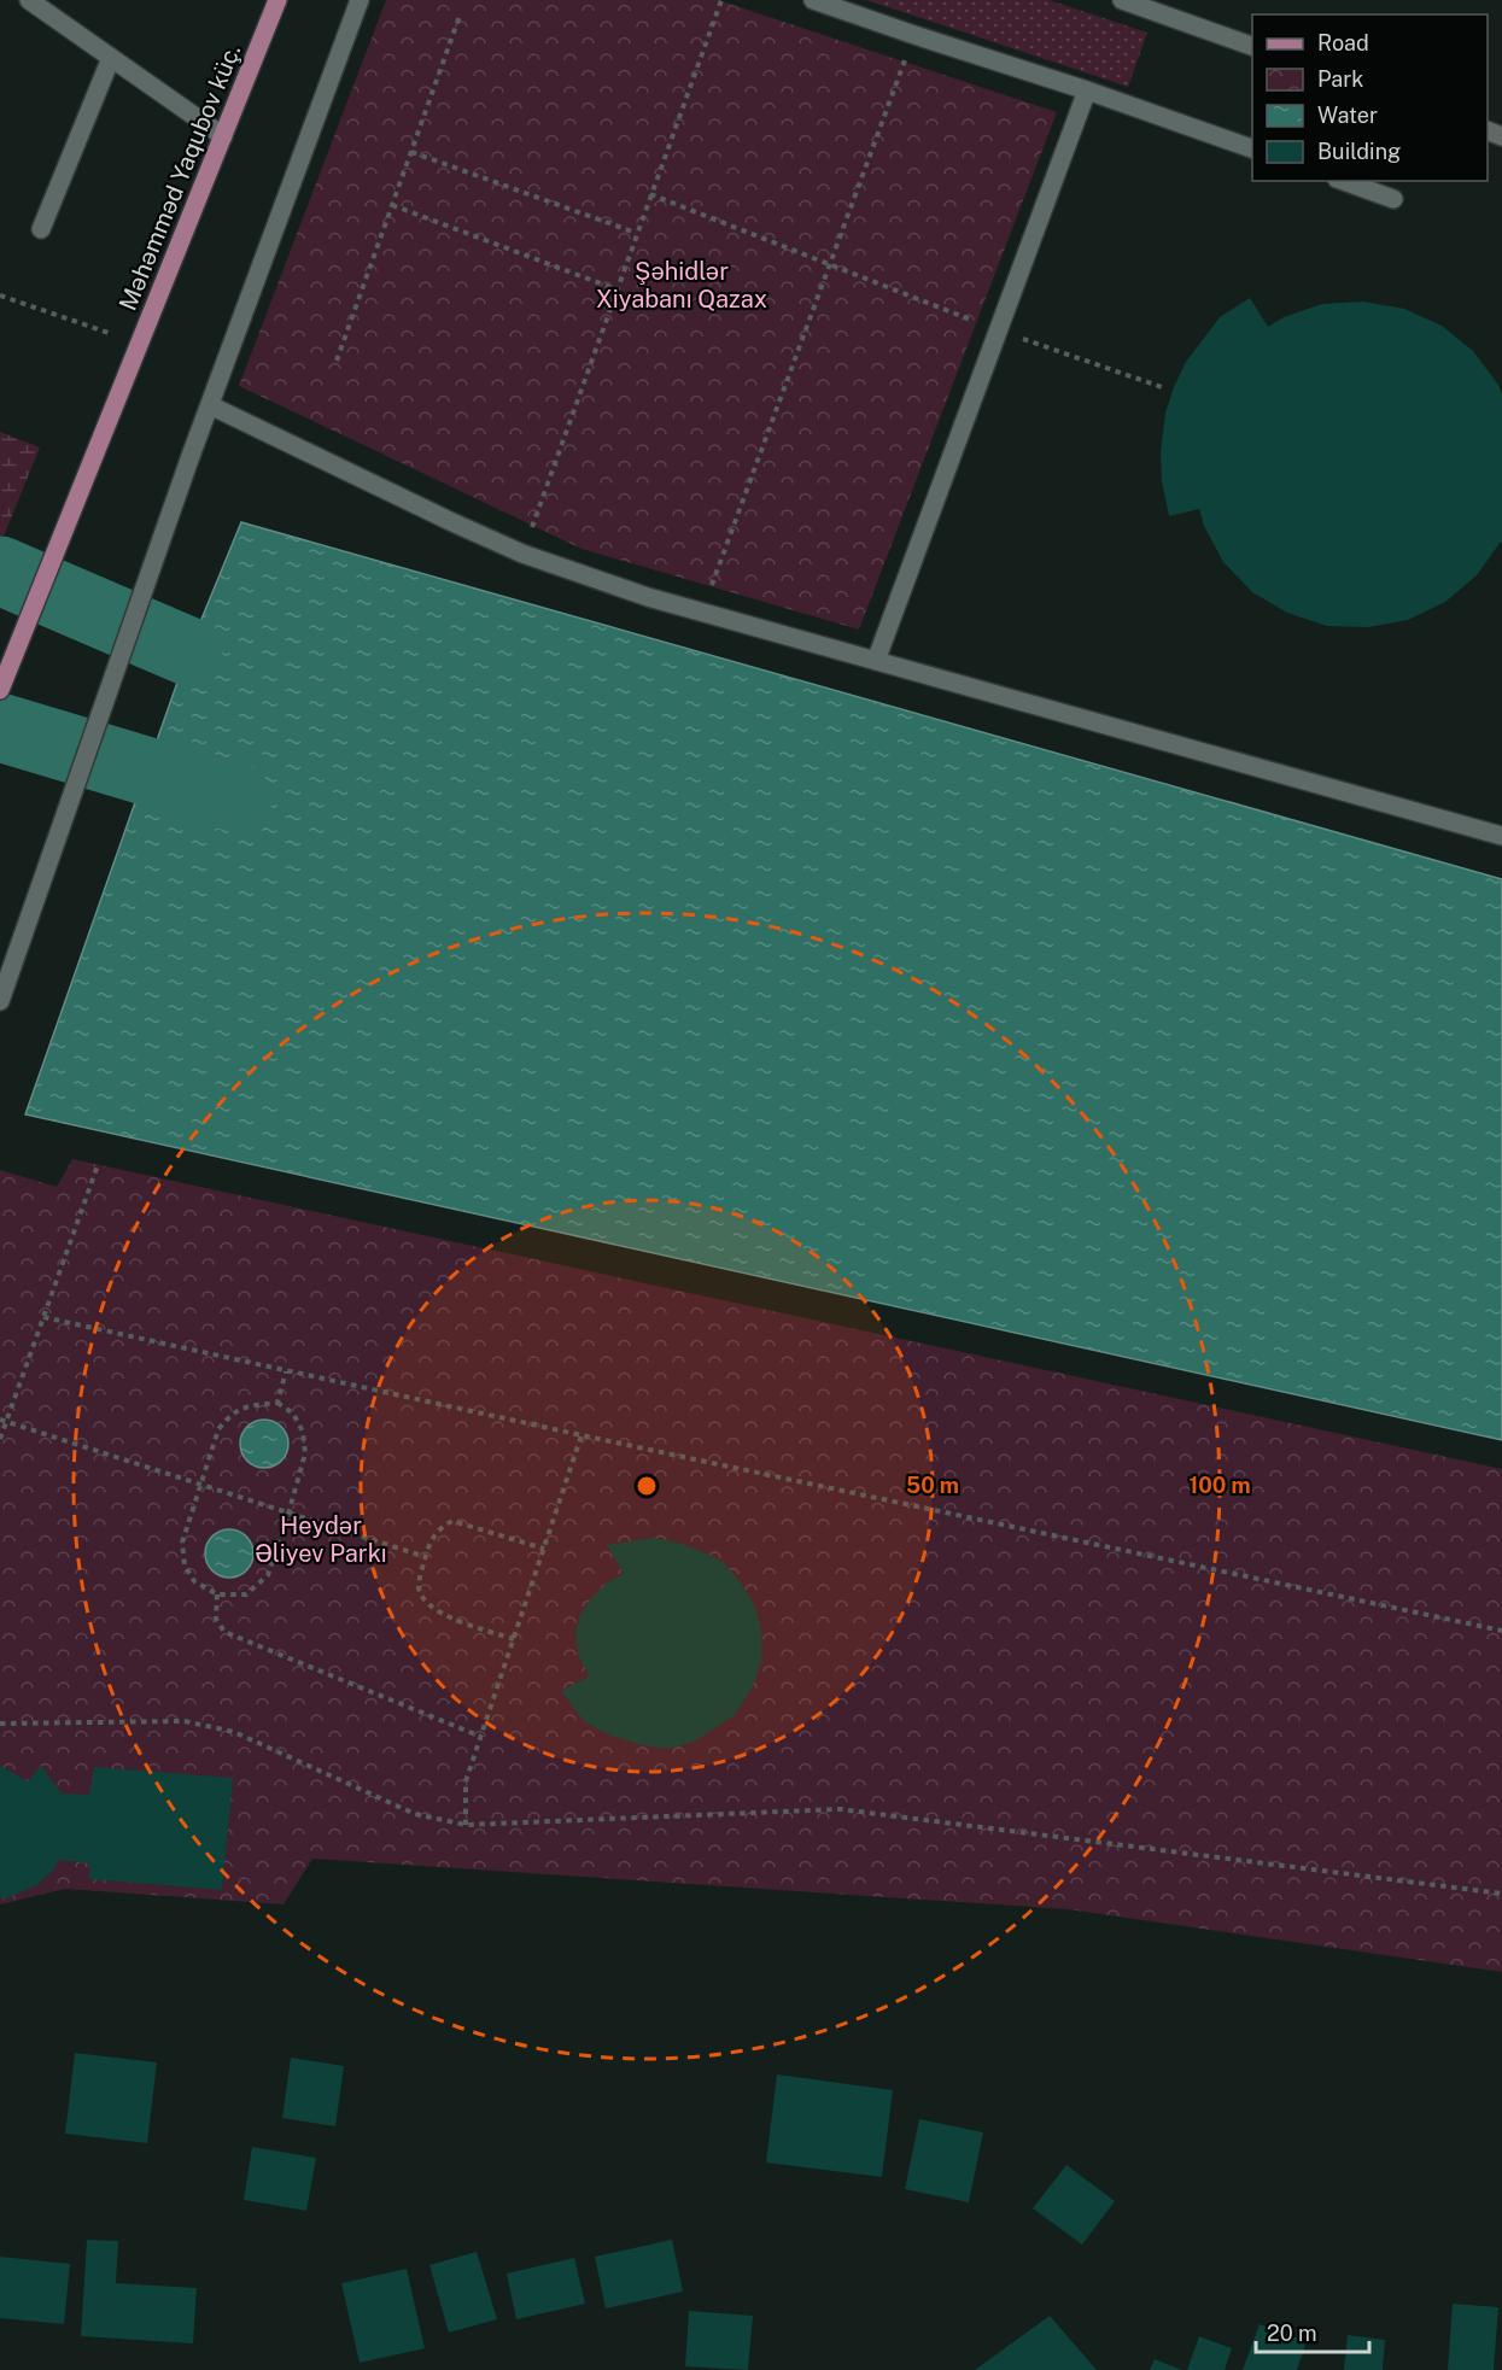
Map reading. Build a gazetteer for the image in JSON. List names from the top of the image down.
{
  "streets": {
    "main road": ["Məhəmməd Yaqubov küç."]
  },
  "parks": ["Şəhidlər Xiyabanı Qazax", "Heydər Əliyev Parkı"],
  "legend": [
    "Road",
    "Park",
    "Water",
    "Building"
  ],
  "scale_bar": "20 m",
  "rings": ["50 m", "100 m"]
}
